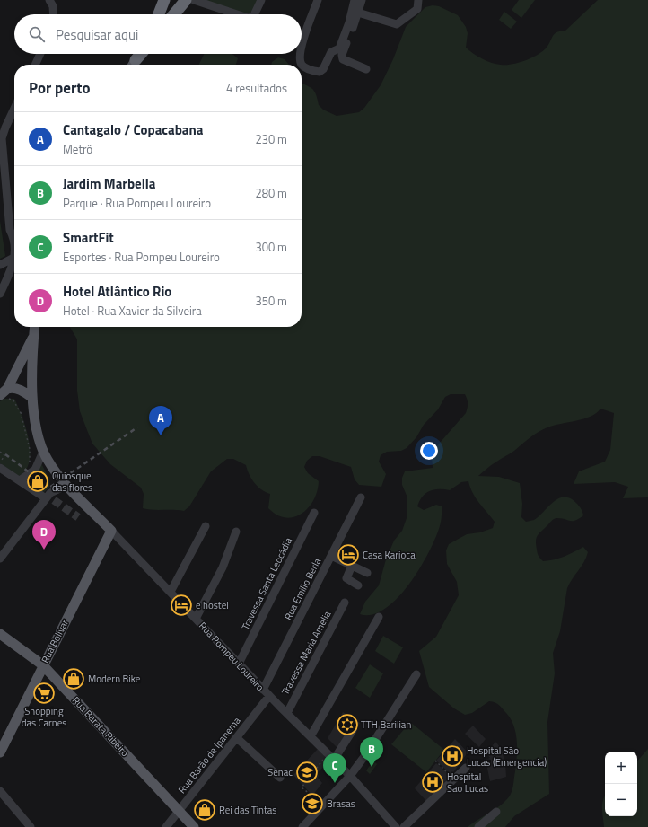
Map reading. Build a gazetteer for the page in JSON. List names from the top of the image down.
{
  "streets": {
    "main road": ["Rua Bolívar", "Rua Pompeu Loureiro", "Rua Barata Ribeiro"],
    "street": [
      "Travessa Santa Leocádia",
      "Rua Emilio Berla",
      "Travessa Maria Amelia",
      "Rua Barão de Ipanema"
    ]
  },
  "crossings": [
    ["Travessa Santa Leocádia", "Rua Pompeu Loureiro"],
    ["Rua Emilio Berla", "Rua Pompeu Loureiro"],
    ["Rua Emilio Berla", "Rua Barão de Ipanema"],
    ["Rua Bolívar", "Rua Pompeu Loureiro"],
    ["Rua Bolívar", "Rua Barata Ribeiro"],
    ["Travessa Maria Amelia", "Rua Pompeu Loureiro"],
    ["Rua Pompeu Loureiro", "Rua Barão de Ipanema"],
    ["Rua Barata Ribeiro", "Rua Barão de Ipanema"]
  ],
  "places": {
    "shop": ["Quiosque das flores", "Modern Bike", "Rei das Tintas"],
    "hotel": ["Casa Karioca", "e hostel"],
    "supermarket": ["Shopping das Carnes"],
    "synagogue": ["TTH Barilian"],
    "hospital": ["Hospital São Lucas (Emergencia)", "Hospital Sao Lucas"],
    "school or university": ["Senac", "Brasas"]
  },
  "page": {
    "search": "Pesquisar aqui",
    "heading": ["Por perto", "4 resultados"],
    "list": [
      {
        "mark": "A",
        "name": "Cantagalo / Copacabana",
        "note": "Metrô",
        "value": "230 m"
      },
      {
        "mark": "B",
        "name": "Jardim Marbella",
        "note": "Parque · Rua Pompeu Loureiro",
        "value": "280 m"
      },
      {
        "mark": "C",
        "name": "SmartFit",
        "note": "Esportes · Rua Pompeu Loureiro",
        "value": "300 m"
      },
      {
        "mark": "D",
        "name": "Hotel Atlântico Rio",
        "note": "Hotel · Rua Xavier da Silveira",
        "value": "350 m"
      }
    ],
    "pins": [
      "A",
      "D",
      "B",
      "C"
    ],
    "map_buttons": ["+", "−"]
  }
}
